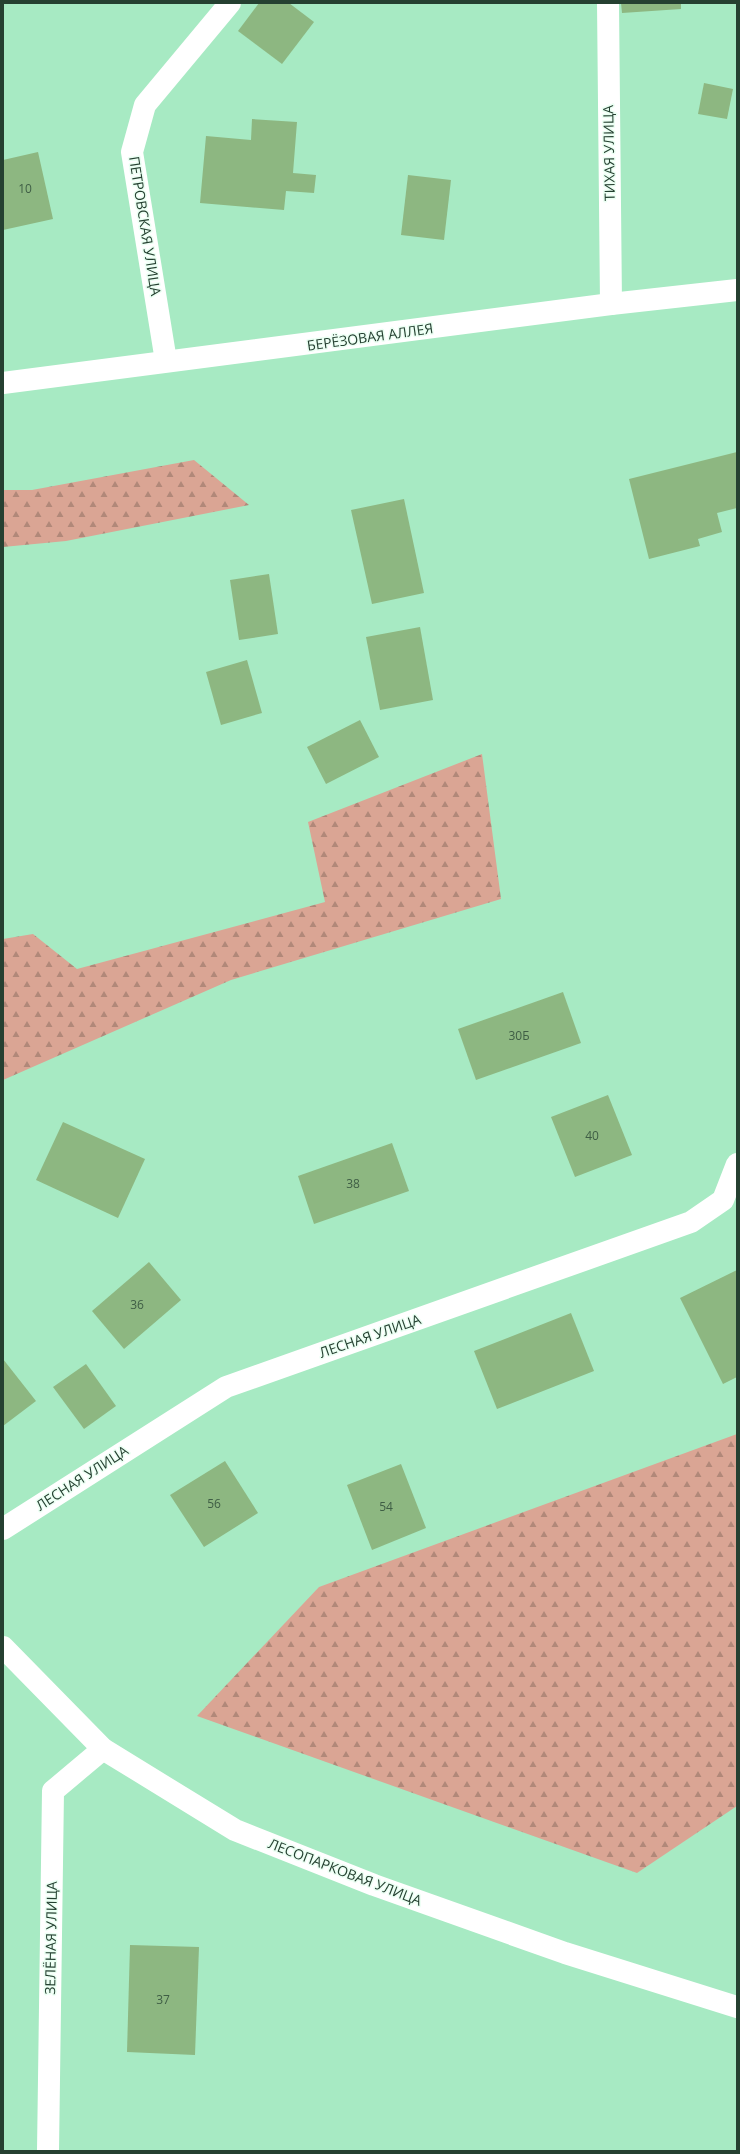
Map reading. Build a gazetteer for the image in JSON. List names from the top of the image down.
{
  "streets": {
    "street": [
      "ТИХАЯ УЛИЦА",
      "ПЕТРОВСКАЯ УЛИЦА",
      "БЕРЁЗОВАЯ АЛЛЕЯ",
      "ЛЕСНАЯ УЛИЦА",
      "ЛЕСОПАРКОВАЯ УЛИЦА",
      "ЗЕЛЁНАЯ УЛИЦА"
    ]
  },
  "crossings": [
    ["ТИХАЯ УЛИЦА", "БЕРЁЗОВАЯ АЛЛЕЯ"],
    ["ПЕТРОВСКАЯ УЛИЦА", "БЕРЁЗОВАЯ АЛЛЕЯ"],
    ["ЛЕСОПАРКОВАЯ УЛИЦА", "ЗЕЛЁНАЯ УЛИЦА"]
  ],
  "house_numbers": [
    "10",
    "30Б",
    "40",
    "38",
    "36",
    "56",
    "54",
    "37"
  ]
}
